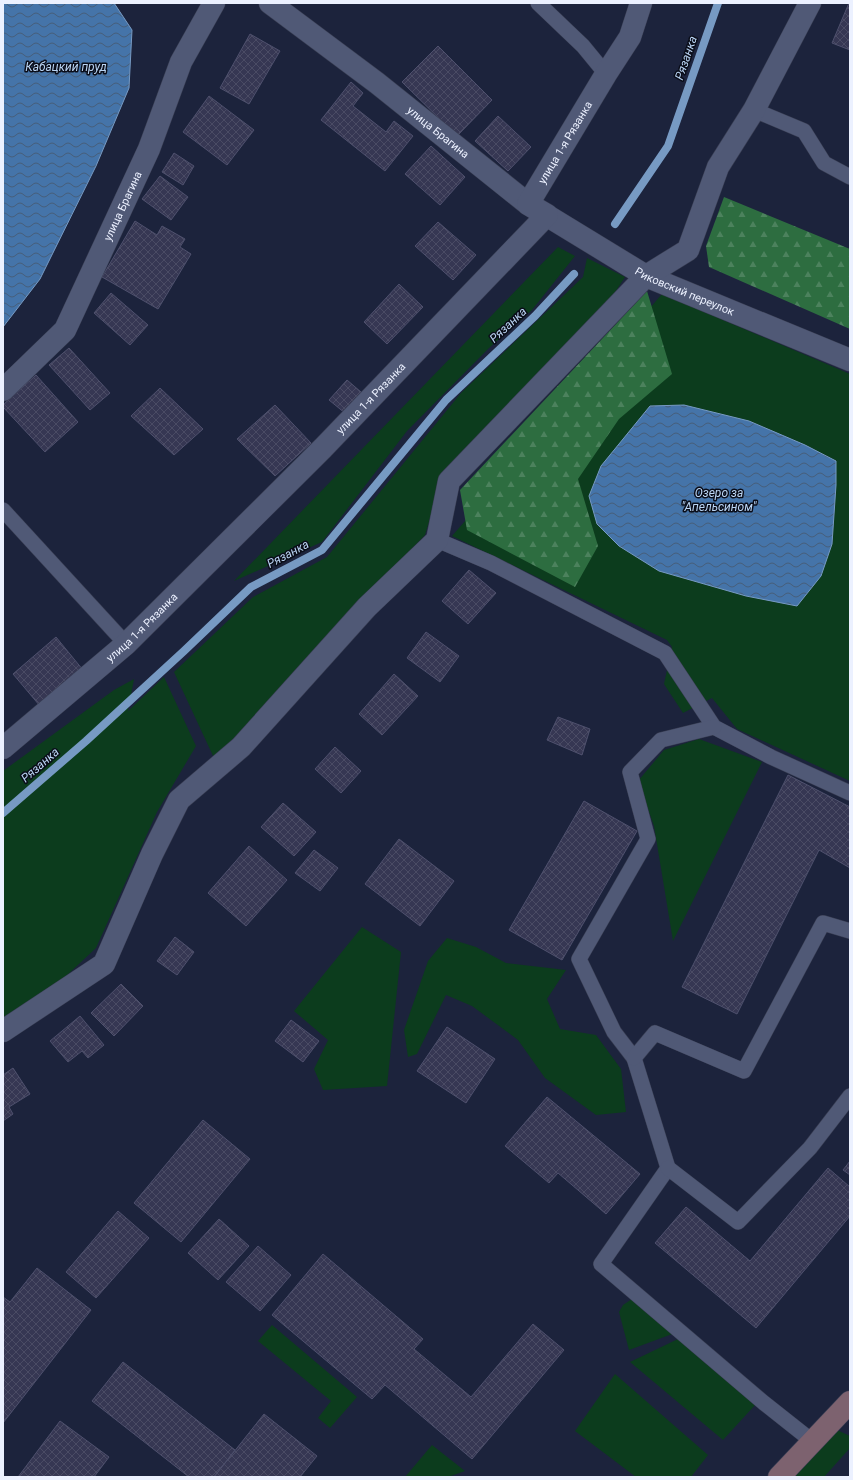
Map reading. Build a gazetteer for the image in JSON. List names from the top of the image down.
{
  "streets": {
    "street": ["улица Брагина", "улица 1-я Рязанка", "Риковский переулок"]
  },
  "crossings": [
    ["улица Брагина", "улица 1-я Рязанка"],
    ["улица 1-я Рязанка", "Риковский переулок"]
  ],
  "water": ["Рязанка", "Кабацкий пруд", "Озеро за \"Апельсином\""]
}
